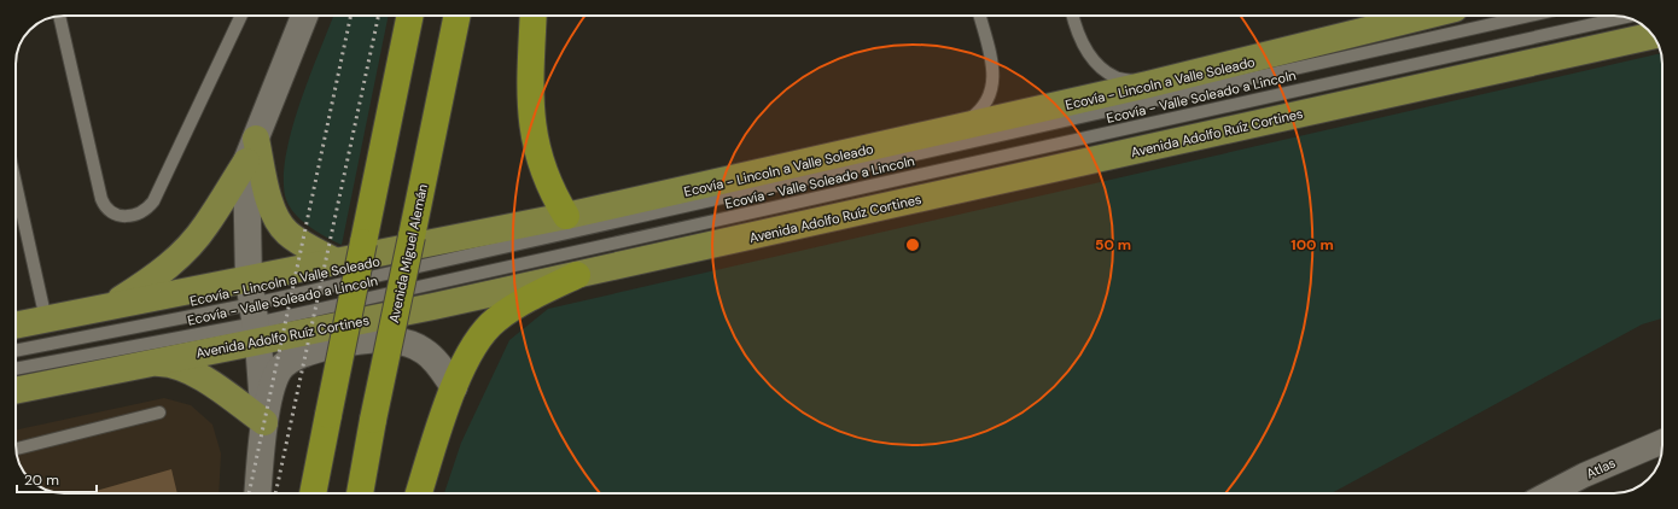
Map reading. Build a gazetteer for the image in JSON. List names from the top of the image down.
{
  "streets": {
    "highway": ["Avenida Miguel Alemán"],
    "main road": ["Avenida Adolfo Ruíz Cortines"],
    "street": ["Atlas"],
    "lane": ["Ecovía - Lincoln a Valle Soleado", "Ecovía - Valle Soleado a Lincoln"]
  },
  "crossings": [
    ["Ecovía - Lincoln a Valle Soleado", "Ecovía - Valle Soleado a Lincoln"],
    ["Ecovía - Lincoln a Valle Soleado", "Avenida Adolfo Ruíz Cortines"],
    ["Ecovía - Valle Soleado a Lincoln", "Avenida Adolfo Ruíz Cortines"]
  ],
  "scale_bar": "20 m",
  "rings": ["50 m", "100 m"]
}
